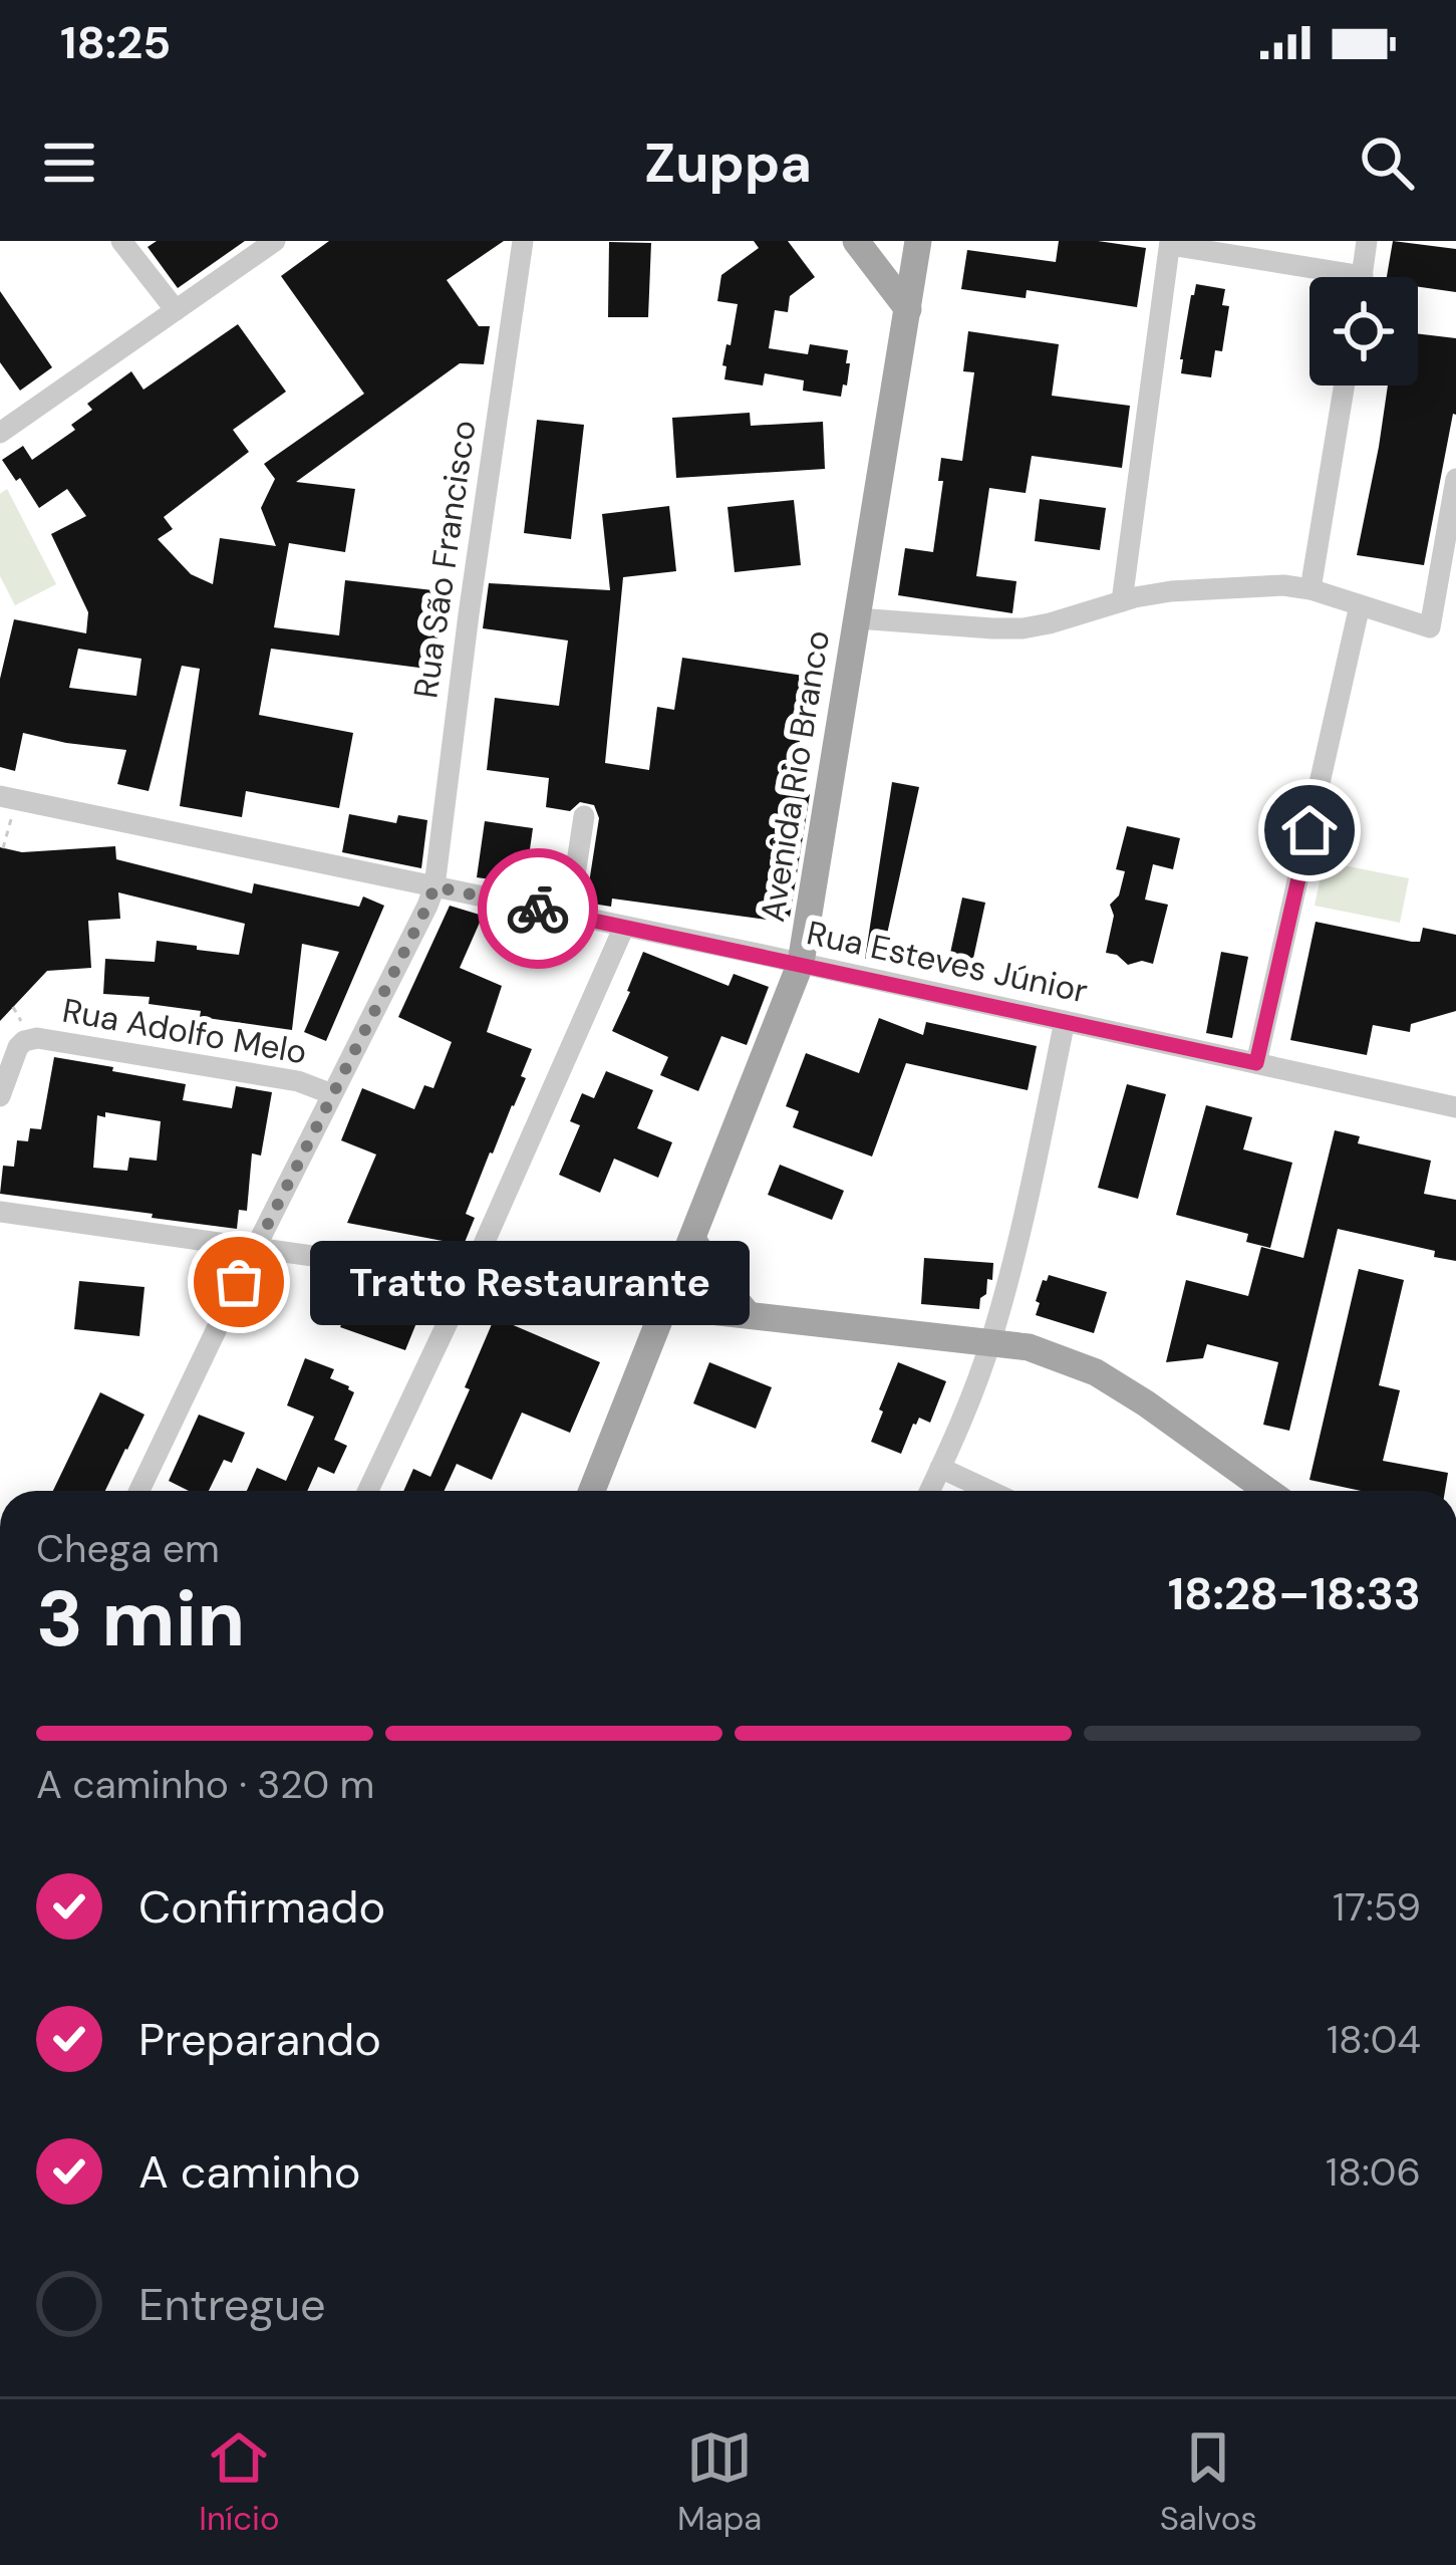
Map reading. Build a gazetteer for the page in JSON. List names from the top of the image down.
{
  "streets": {
    "main road": ["Avenida Rio Branco"],
    "street": ["Rua São Francisco", "Rua Esteves Júnior", "Rua Adolfo Melo"]
  },
  "crossings": [
    ["Rua São Francisco", "Rua Esteves Júnior"],
    ["Rua São Francisco", "Rua Adolfo Melo"],
    ["Avenida Rio Branco", "Rua Esteves Júnior"]
  ],
  "places": ["Tratto Restaurante"],
  "page": {
    "status": "18:25",
    "header": "Zuppa",
    "bubble": "Tratto Restaurante",
    "heading": ["3 min", "Chega em", "18:28–18:33"],
    "bar": "A caminho · 320 m",
    "list": [
      ["Confirmado", "17:59"],
      ["Preparando", "18:04"],
      ["A caminho", "18:06"],
      "Entregue"
    ],
    "tabs": ["Início", "Mapa", "Salvos"]
  }
}
